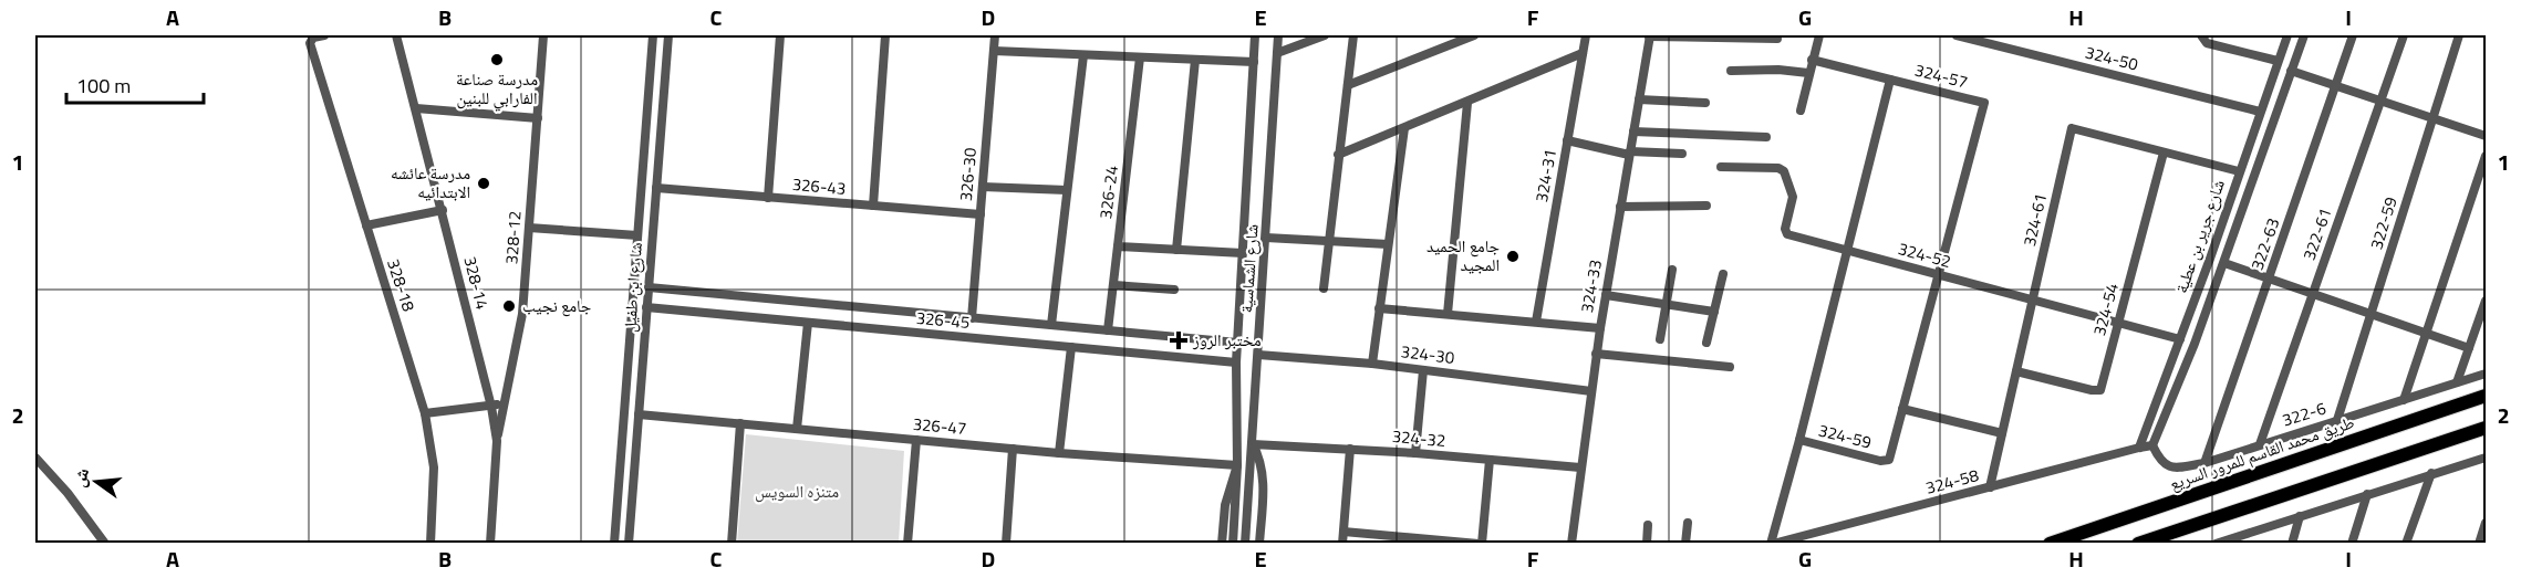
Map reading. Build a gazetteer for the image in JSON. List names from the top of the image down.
{
  "streets": {
    "highway": ["طريق محمد القاسم للمرور السريع"],
    "street": [
      "324-50",
      "324-57",
      "326-30",
      "324-31",
      "326-43",
      "326-24",
      "324-61",
      "322-59",
      "322-61",
      "شارع جرير بن عطية",
      "328-12",
      "322-63",
      "324-52",
      "شارع الشماسية",
      "328-14",
      "328-18",
      "324-33",
      "شارع ابن طفيل",
      "324-54",
      "326-45",
      "324-30",
      "322-6",
      "326-47",
      "324-59",
      "324-32",
      "324-58"
    ]
  },
  "crossings": [
    ["324-50", "شارع جرير بن عطية"],
    ["324-57", "324-52"],
    ["324-57", "324-59"],
    ["326-30", "326-43"],
    ["326-30", "326-45"],
    ["326-43", "شارع ابن طفيل"],
    ["326-24", "326-45"],
    ["324-61", "شارع جرير بن عطية"],
    ["324-61", "324-52"],
    ["324-61", "324-54"],
    ["324-61", "324-58"],
    ["322-59", "322-6"],
    ["322-61", "322-6"],
    ["شارع جرير بن عطية", "324-52"],
    ["شارع جرير بن عطية", "322-6"],
    ["شارع جرير بن عطية", "324-58"],
    ["328-12", "328-14"],
    ["322-63", "322-6"],
    ["324-52", "324-54"],
    ["324-52", "324-59"],
    ["شارع الشماسية", "326-45"],
    ["شارع الشماسية", "324-30"],
    ["شارع الشماسية", "326-47"],
    ["شارع الشماسية", "324-32"],
    ["324-33", "324-30"],
    ["324-33", "324-32"],
    ["شارع ابن طفيل", "326-45"],
    ["شارع ابن طفيل", "326-47"]
  ],
  "parks": ["متنزه السويس"],
  "places": {
    "other": [
      "مدرسة صناعة الفارابي للبنين",
      "مدرسة عائشه الابتدائيه",
      "جامع الحميد المجيد",
      "جامع نجيب"
    ],
    "health": ["مختبر الروز"]
  },
  "scale_bar": "100 m",
  "north": "left",
  "grid": {
    "columns": [
      "A",
      "B",
      "C",
      "D",
      "E",
      "F",
      "G",
      "H",
      "I"
    ],
    "rows": ["1", "2"]
  }
}
